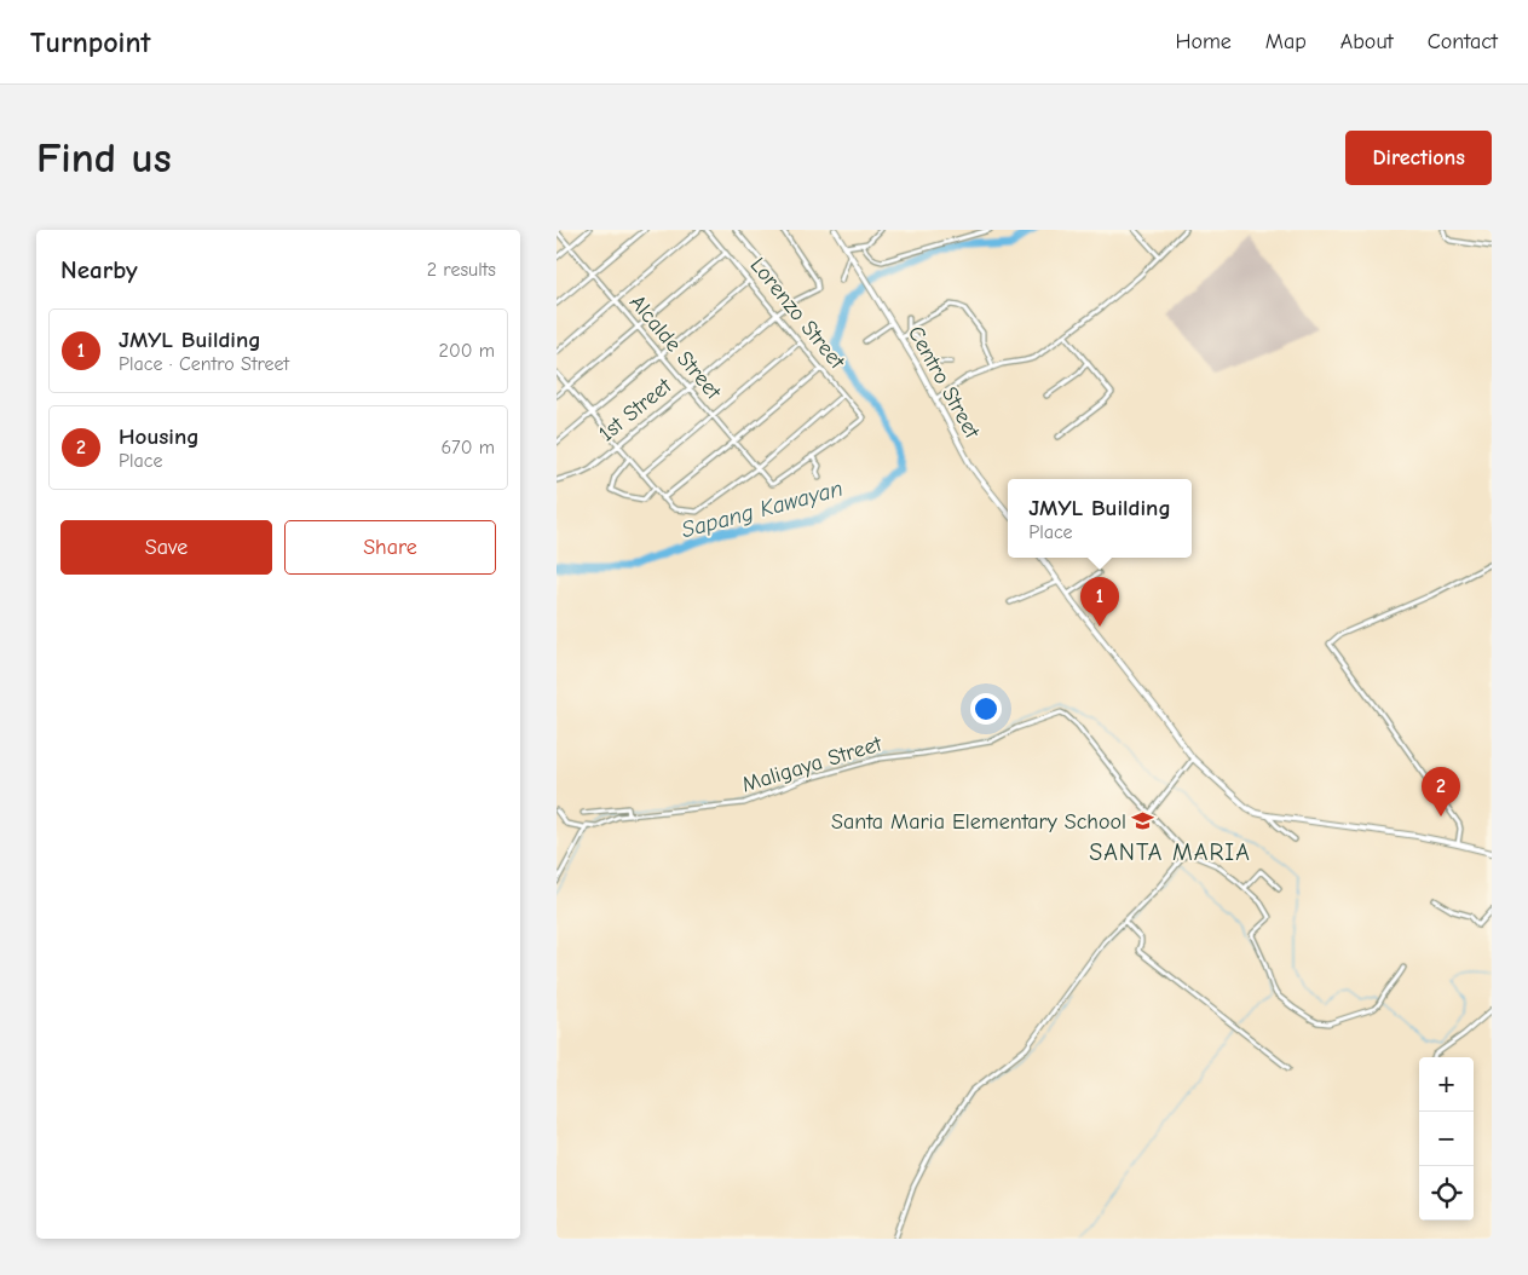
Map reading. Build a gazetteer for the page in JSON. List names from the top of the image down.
{
  "streets": {
    "street": [
      "Lorenzo Street",
      "Alcalde Street",
      "Centro Street",
      "1st Street",
      "Maligaya Street"
    ]
  },
  "crossings": [
    ["Lorenzo Street", "Alcalde Street"],
    ["Lorenzo Street", "1st Street"],
    ["Alcalde Street", "1st Street"]
  ],
  "districts": ["SANTA MARIA"],
  "water": ["Sapang Kawayan"],
  "places": {
    "school or university": ["Santa Maria Elementary School"]
  },
  "page": {
    "header": "Turnpoint",
    "nav": [
      "Home",
      "Map",
      "About",
      "Contact"
    ],
    "buttons": [
      "Directions",
      ["Save", "Share"]
    ],
    "title": "Find us",
    "heading": ["Nearby", "2 results"],
    "list": [
      {
        "mark": "1",
        "name": "JMYL Building",
        "note": "Place · Centro Street",
        "value": "200 m"
      },
      {
        "mark": "2",
        "name": "Housing",
        "note": "Place",
        "value": "670 m"
      }
    ],
    "popup": ["JMYL Building", "Place"],
    "pins": ["1", "2"],
    "map_buttons": ["+", "−"]
  }
}
